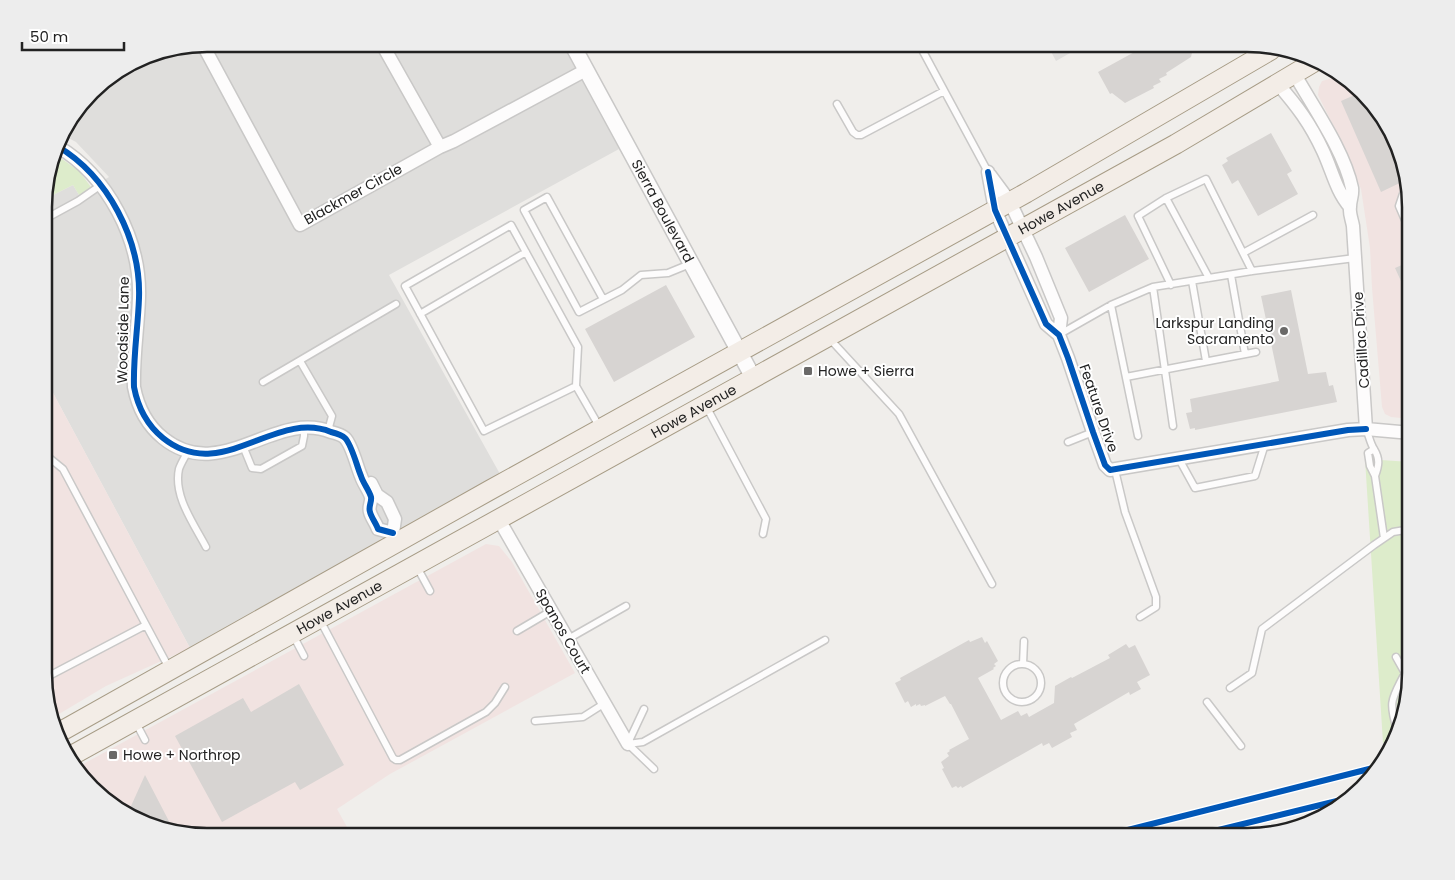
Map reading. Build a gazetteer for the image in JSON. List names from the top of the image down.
{
  "streets": {
    "main road": ["Howe Avenue"],
    "street": [
      "Blackmer Circle",
      "Sierra Boulevard",
      "Woodside Lane",
      "Cadillac Drive",
      "Feature Drive",
      "Spanos Court"
    ]
  },
  "crossings": [
    ["Blackmer Circle", "Sierra Boulevard"],
    ["Howe Avenue", "Sierra Boulevard"],
    ["Howe Avenue", "Woodside Lane"],
    ["Howe Avenue", "Cadillac Drive"],
    ["Howe Avenue", "Feature Drive"],
    ["Howe Avenue", "Spanos Court"],
    ["Cadillac Drive", "Feature Drive"]
  ],
  "places": {
    "other": ["Larkspur Landing Sacramento"],
    "transit": ["Howe + Sierra", "Howe + Northrop"]
  },
  "scale_bar": "50 m"
}
